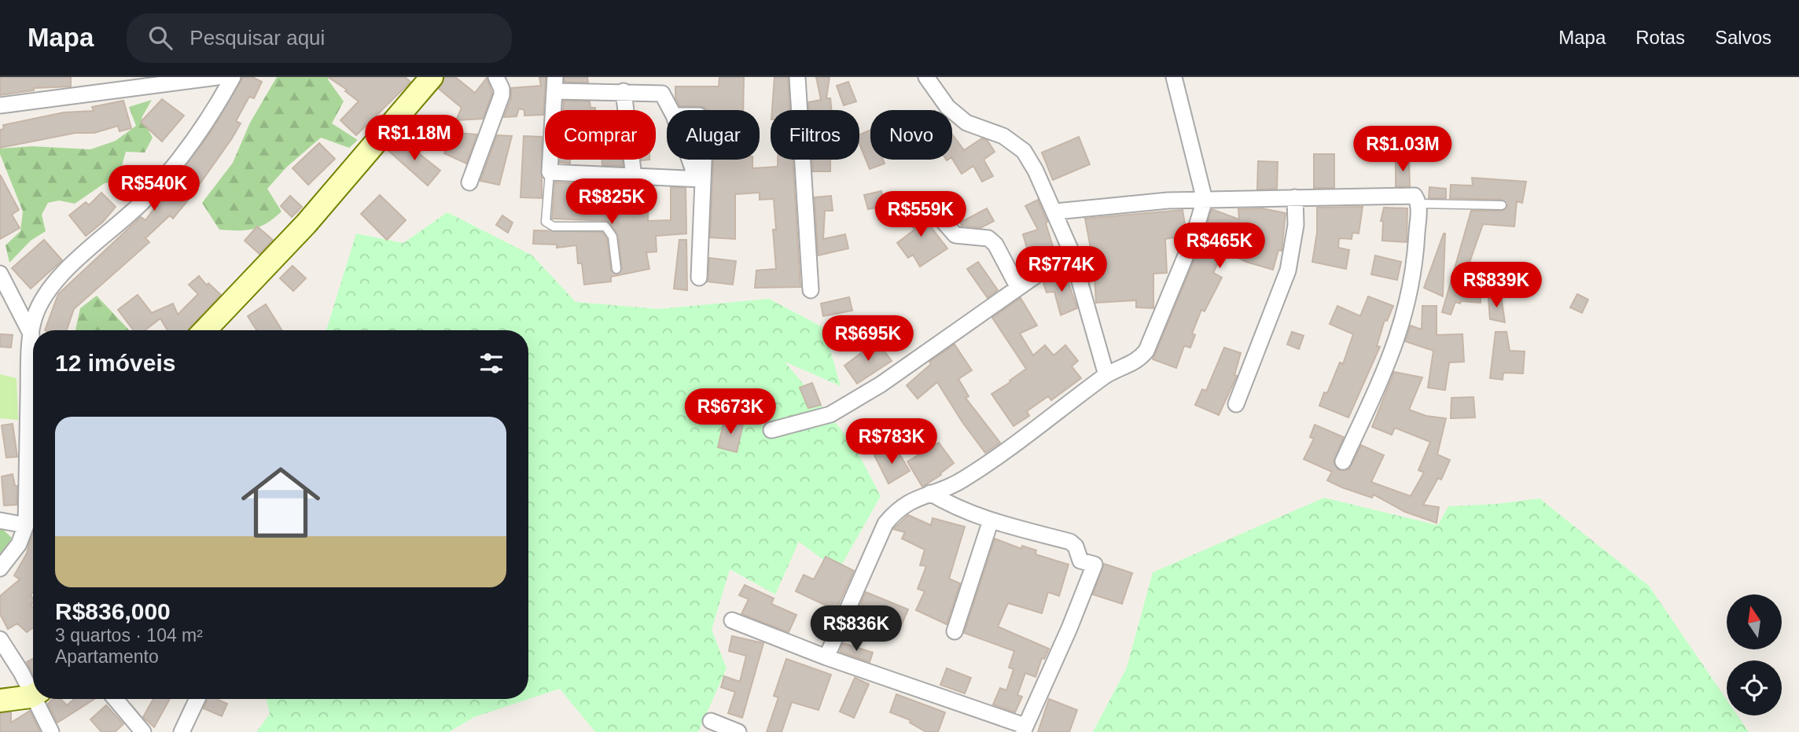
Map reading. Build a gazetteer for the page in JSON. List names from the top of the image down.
{
  "north": "top",
  "page": {
    "header": "Mapa",
    "search": "Pesquisar aqui",
    "nav": ["Mapa", "Rotas", "Salvos"],
    "chip": [
      "Comprar",
      "Alugar",
      "Filtros",
      "Novo"
    ],
    "price": [
      "R$1.18M",
      "R$1.03M",
      "R$540K",
      "R$825K",
      "R$559K",
      "R$465K",
      "R$774K",
      "R$839K",
      "R$695K",
      "R$673K",
      "R$783K",
      "R$836K"
    ],
    "heading": "12 imóveis",
    "list": [
      {
        "name": "R$836,000",
        "note": "3 quartos · 104 m² · Apartamento"
      }
    ]
  }
}
